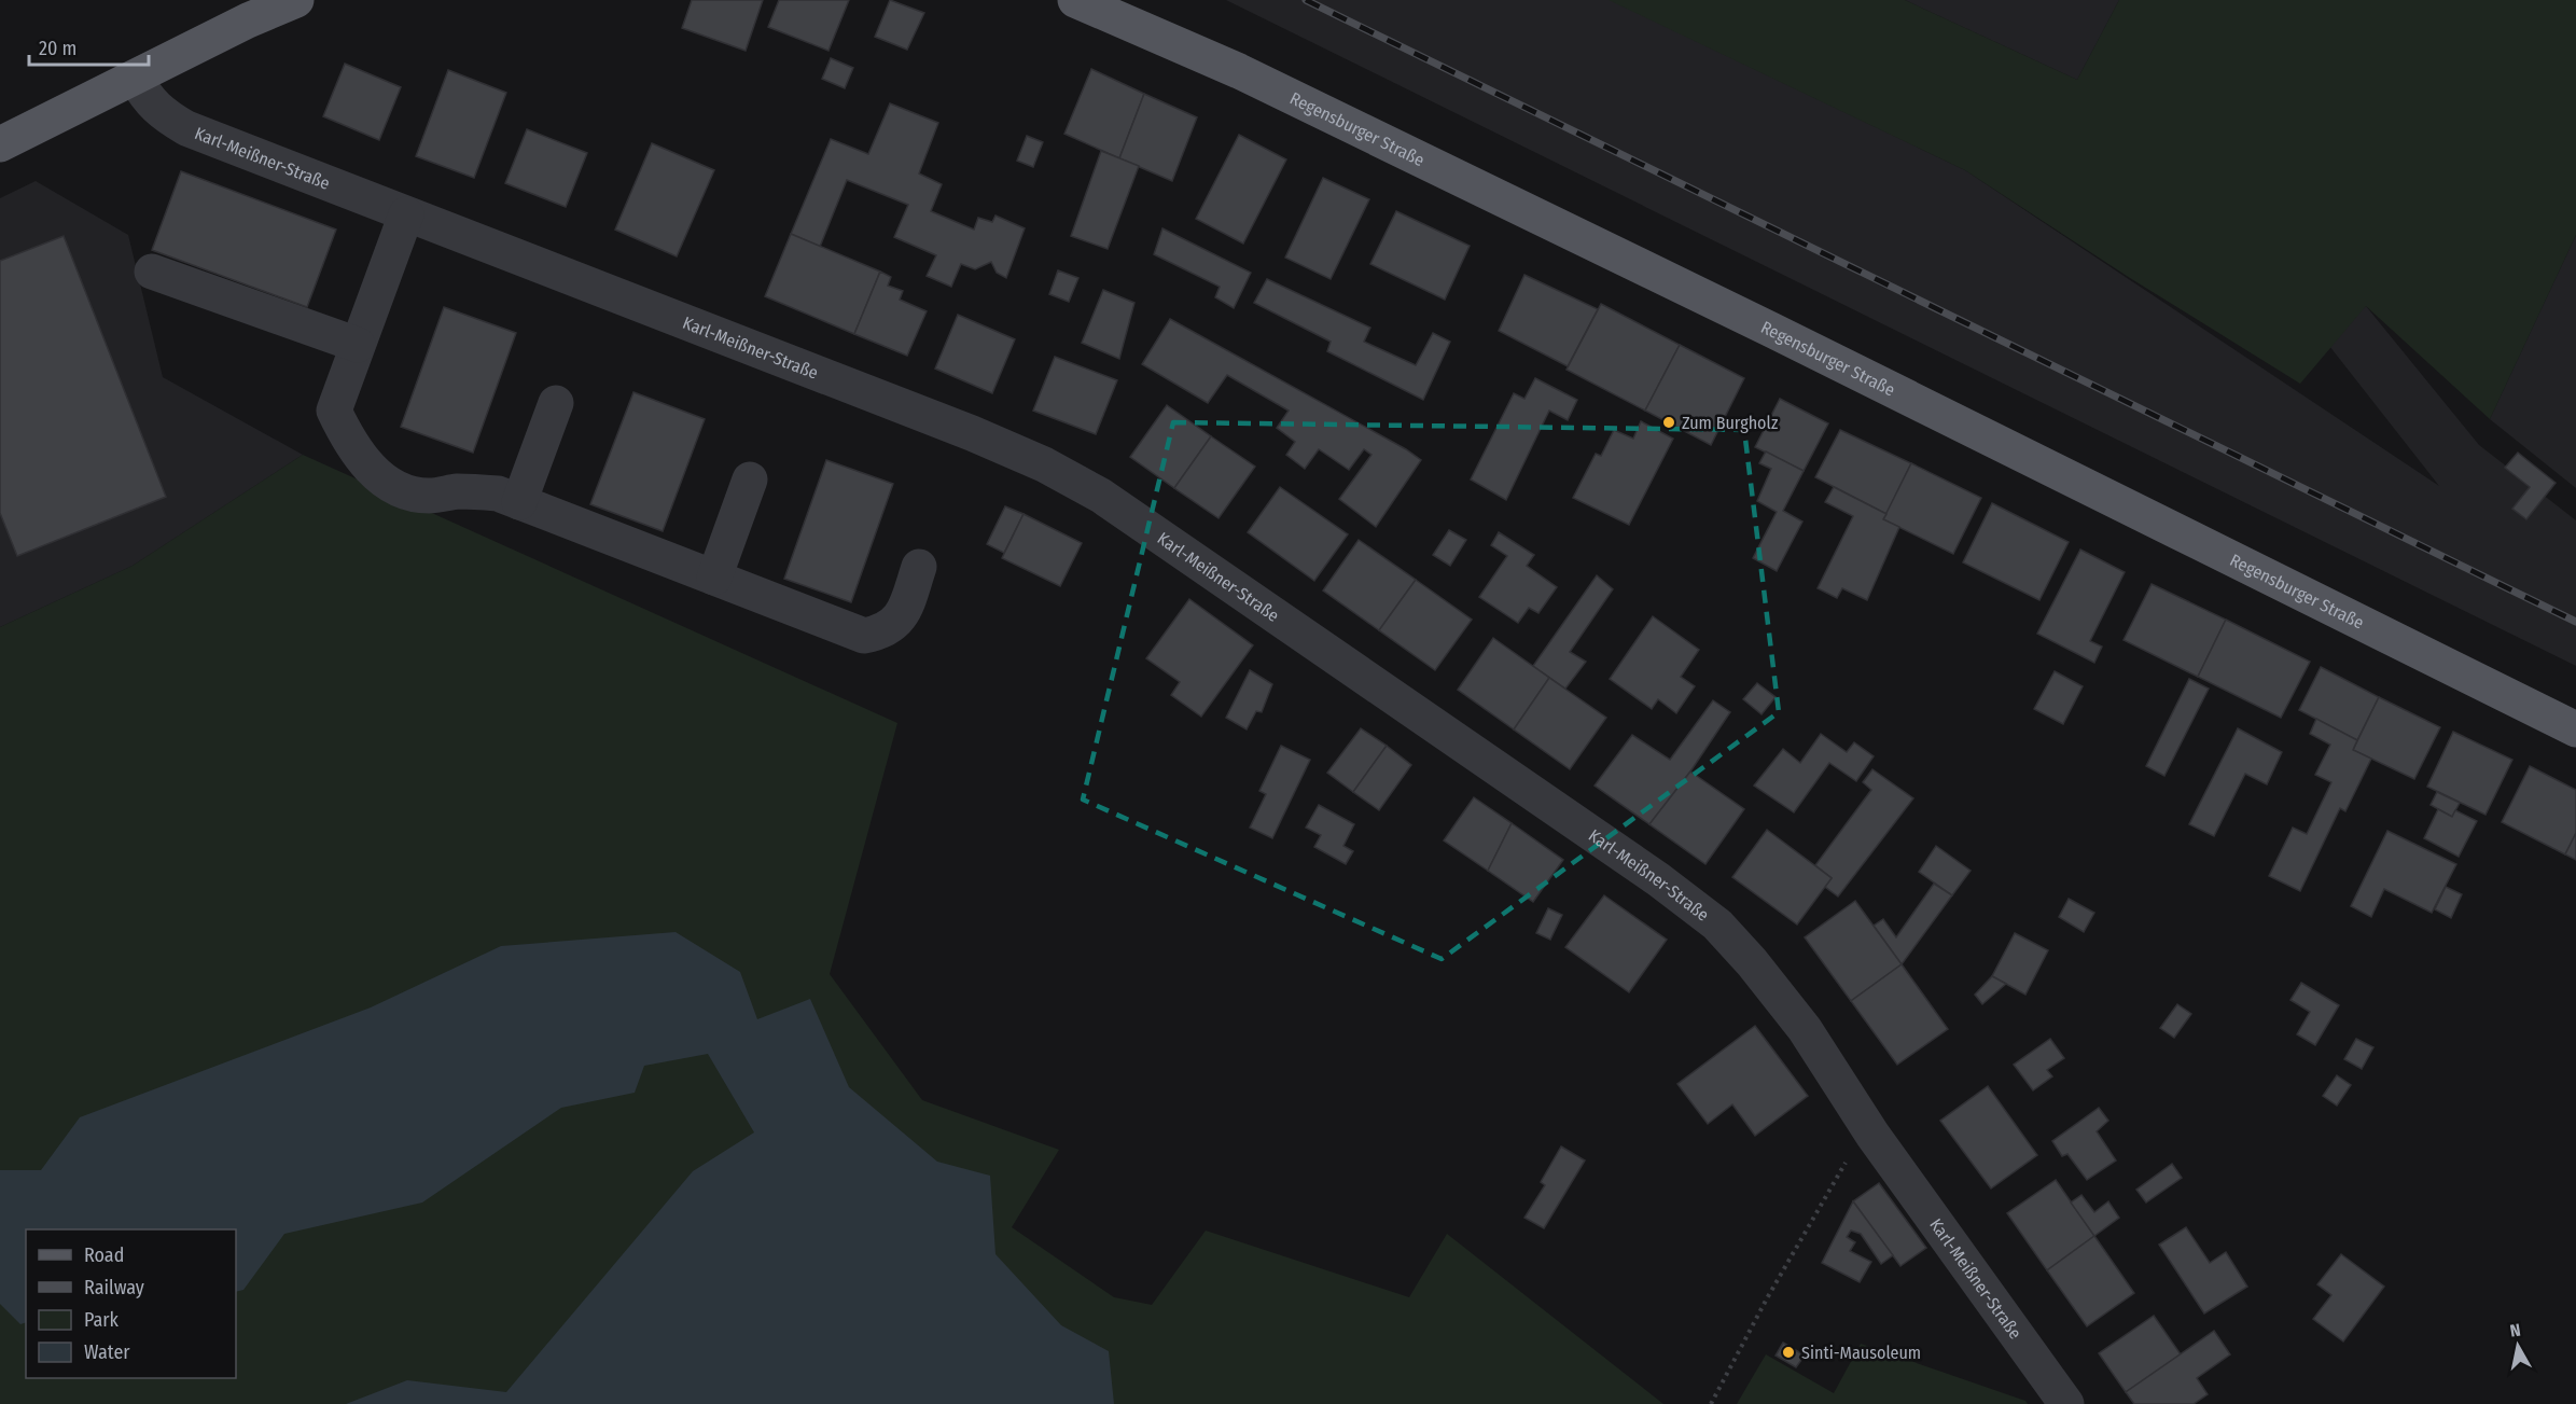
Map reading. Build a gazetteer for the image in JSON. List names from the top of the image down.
{
  "streets": {
    "main road": ["Regensburger Straße"],
    "street": ["Karl-Meißner-Straße"]
  },
  "places": ["Zum Burgholz", "Sinti-Mausoleum"],
  "legend": [
    "Road",
    "Railway",
    "Park",
    "Water"
  ],
  "scale_bar": "20 m",
  "north": "top"
}
